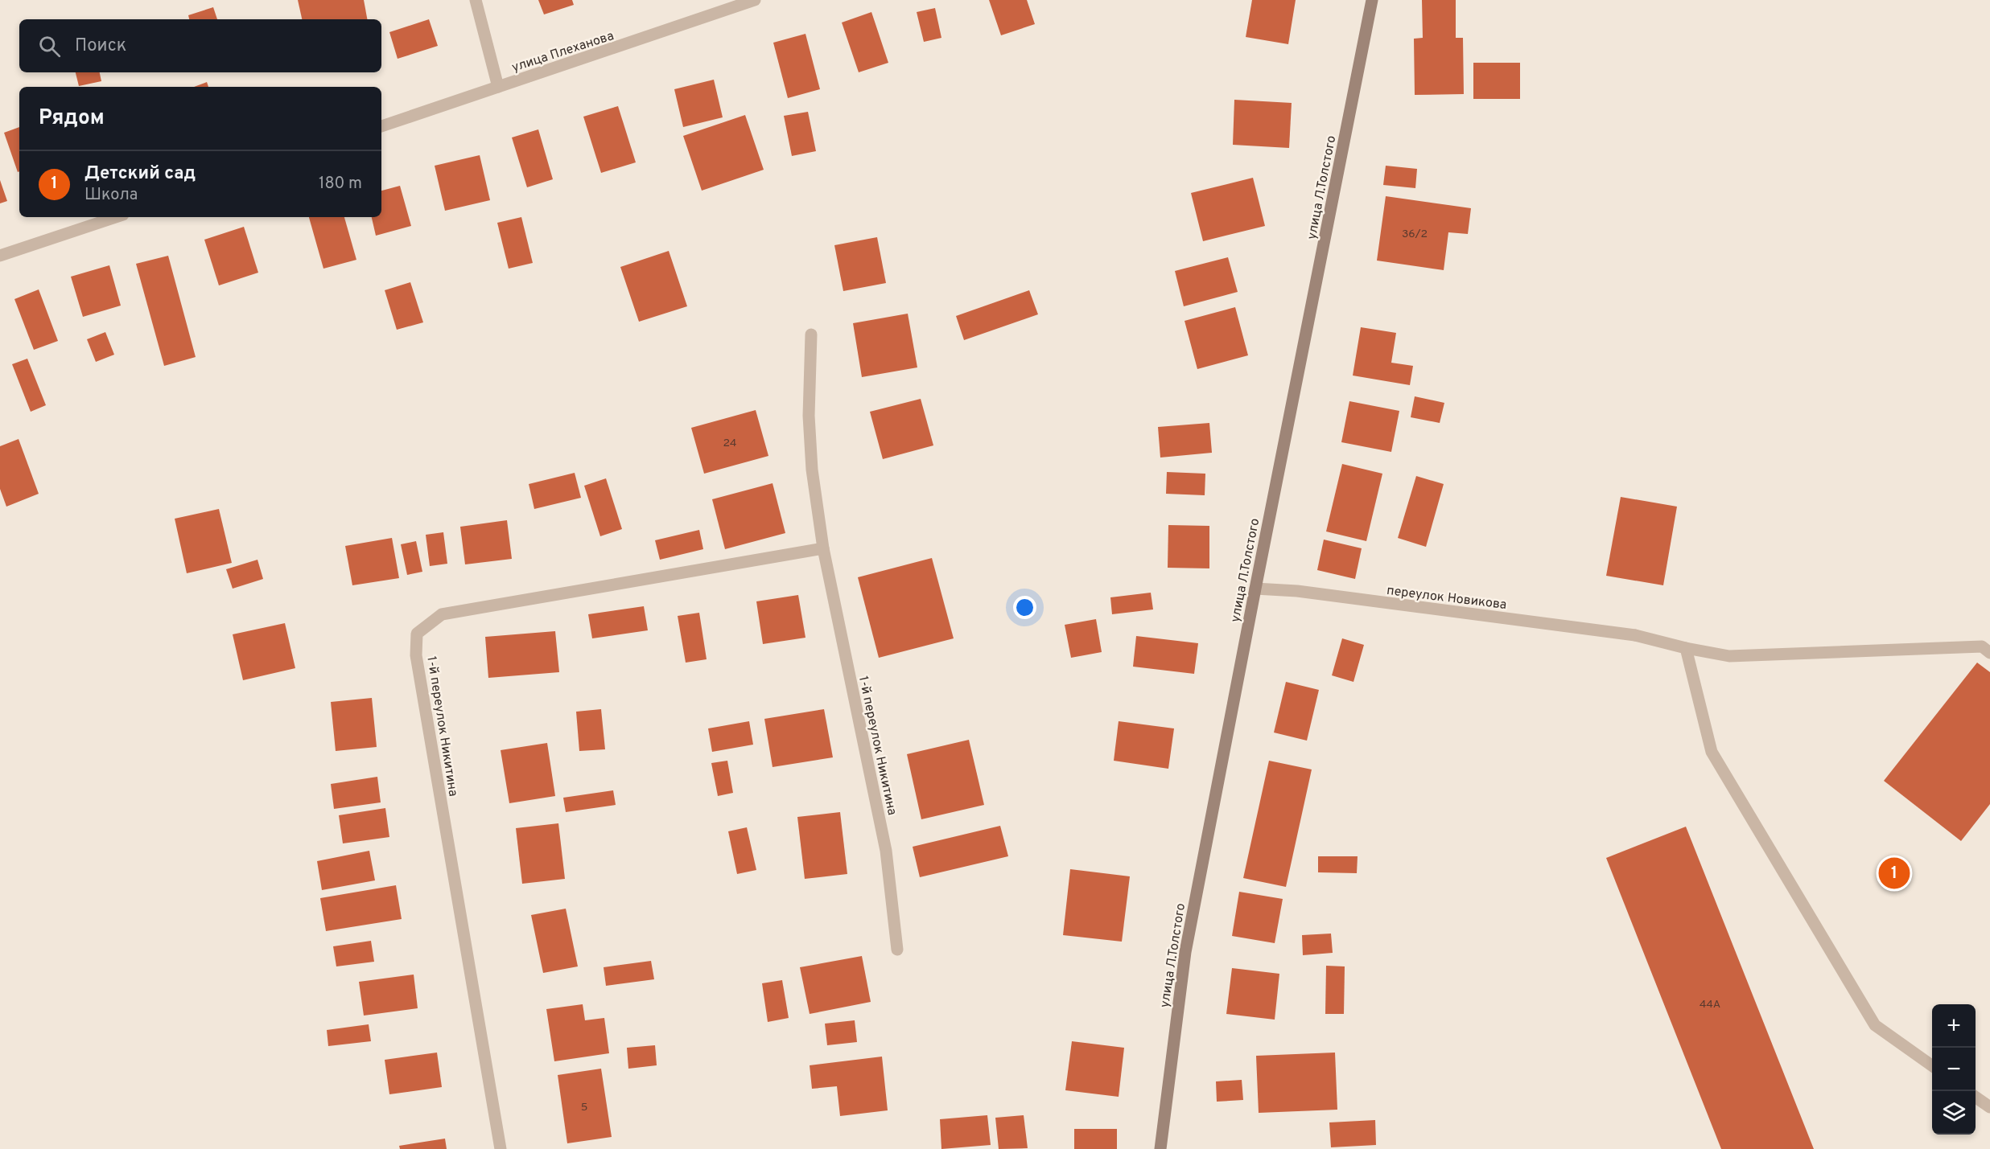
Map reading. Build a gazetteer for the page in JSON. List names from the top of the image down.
{
  "streets": {
    "street": [
      "улица Плеханова",
      "улица Л.Толстого",
      "переулок Новикова",
      "1-й переулок Никитина"
    ]
  },
  "crossings": [
    ["улица Л.Толстого", "переулок Новикова"]
  ],
  "house_numbers": [
    "36/2",
    "24",
    "44А",
    "5"
  ],
  "page": {
    "search": "Поиск",
    "heading": "Рядом",
    "list": [
      {
        "mark": "1",
        "name": "Детский сад",
        "note": "Школа",
        "value": "180 m"
      }
    ],
    "pins": "1",
    "map_buttons": ["+", "−"]
  }
}
